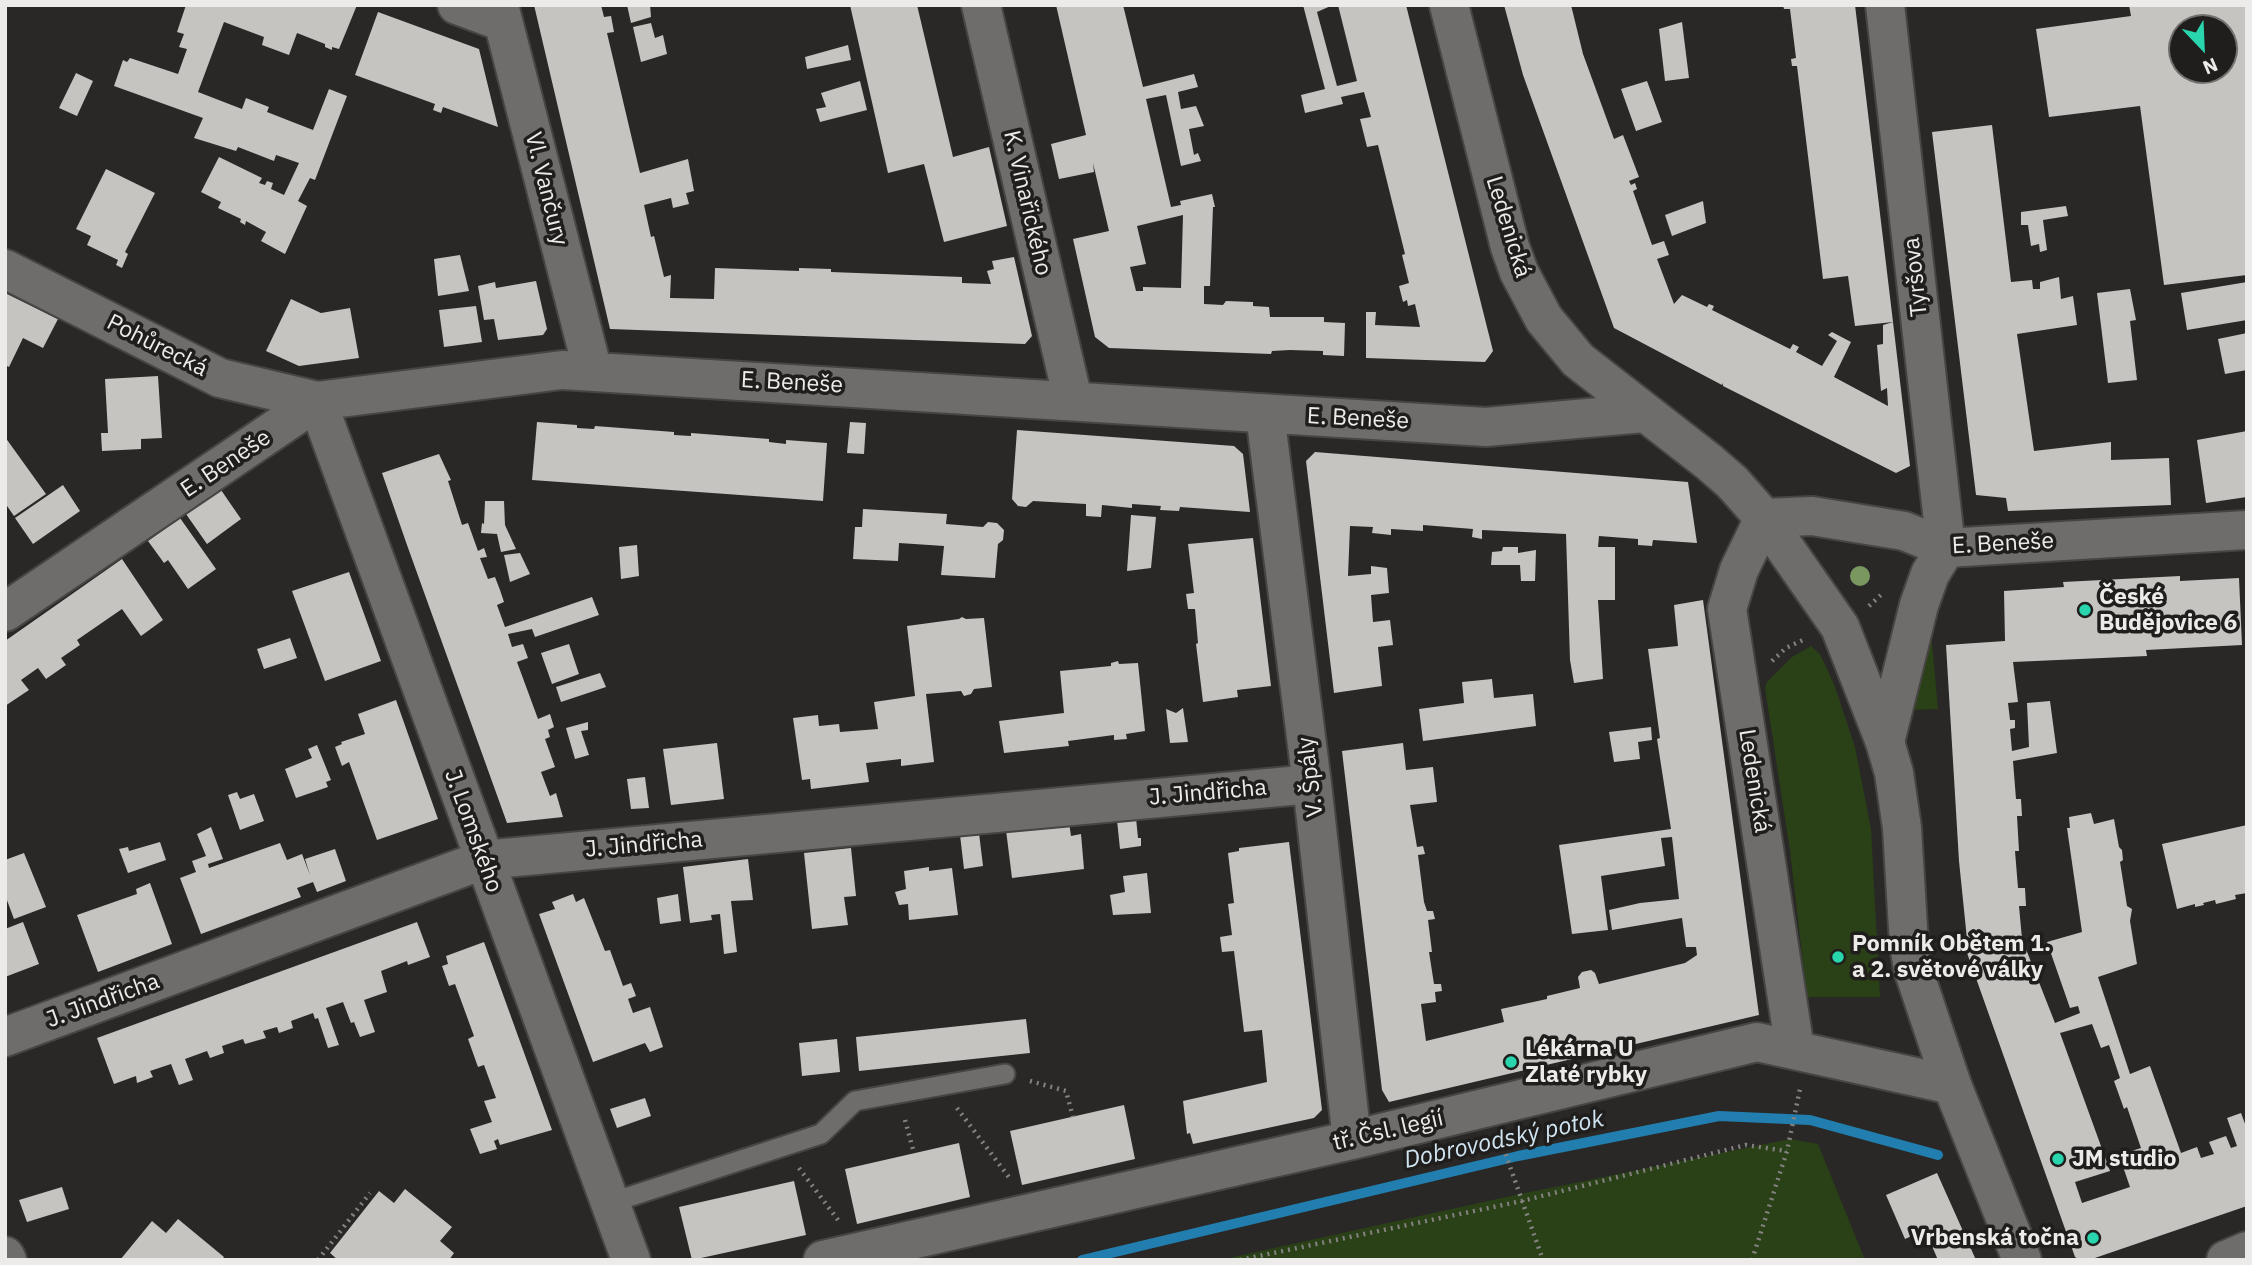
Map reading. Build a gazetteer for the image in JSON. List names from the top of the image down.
{
  "streets": {
    "street": [
      "Vl. Vančury",
      "K. Vinařického",
      "Ledenická",
      "Tyršova",
      "Pohůrecká",
      "E. Beneše",
      "V. Špály",
      "J. Jindřicha",
      "J. Lomského",
      "tř. Čsl. legií"
    ]
  },
  "crossings": [
    ["Vl. Vančury", "E. Beneše"],
    ["K. Vinařického", "E. Beneše"],
    ["Ledenická", "Tyršova"],
    ["Ledenická", "E. Beneše"],
    ["Ledenická", "tř. Čsl. legií"],
    ["Tyršova", "E. Beneše"],
    ["Pohůrecká", "E. Beneše"],
    ["Pohůrecká", "J. Lomského"],
    ["E. Beneše", "V. Špály"],
    ["E. Beneše", "J. Lomského"],
    ["V. Špály", "J. Jindřicha"],
    ["V. Špály", "tř. Čsl. legií"],
    ["J. Jindřicha", "J. Lomského"]
  ],
  "water": ["Dobrovodský potok"],
  "places": [
    "České Budějovice 6",
    "Pomník Obětem 1. a 2. světové války",
    "Lékárna U Zlaté rybky",
    "JM studio",
    "Vrbenská točna"
  ],
  "north": "bottom right"
}
